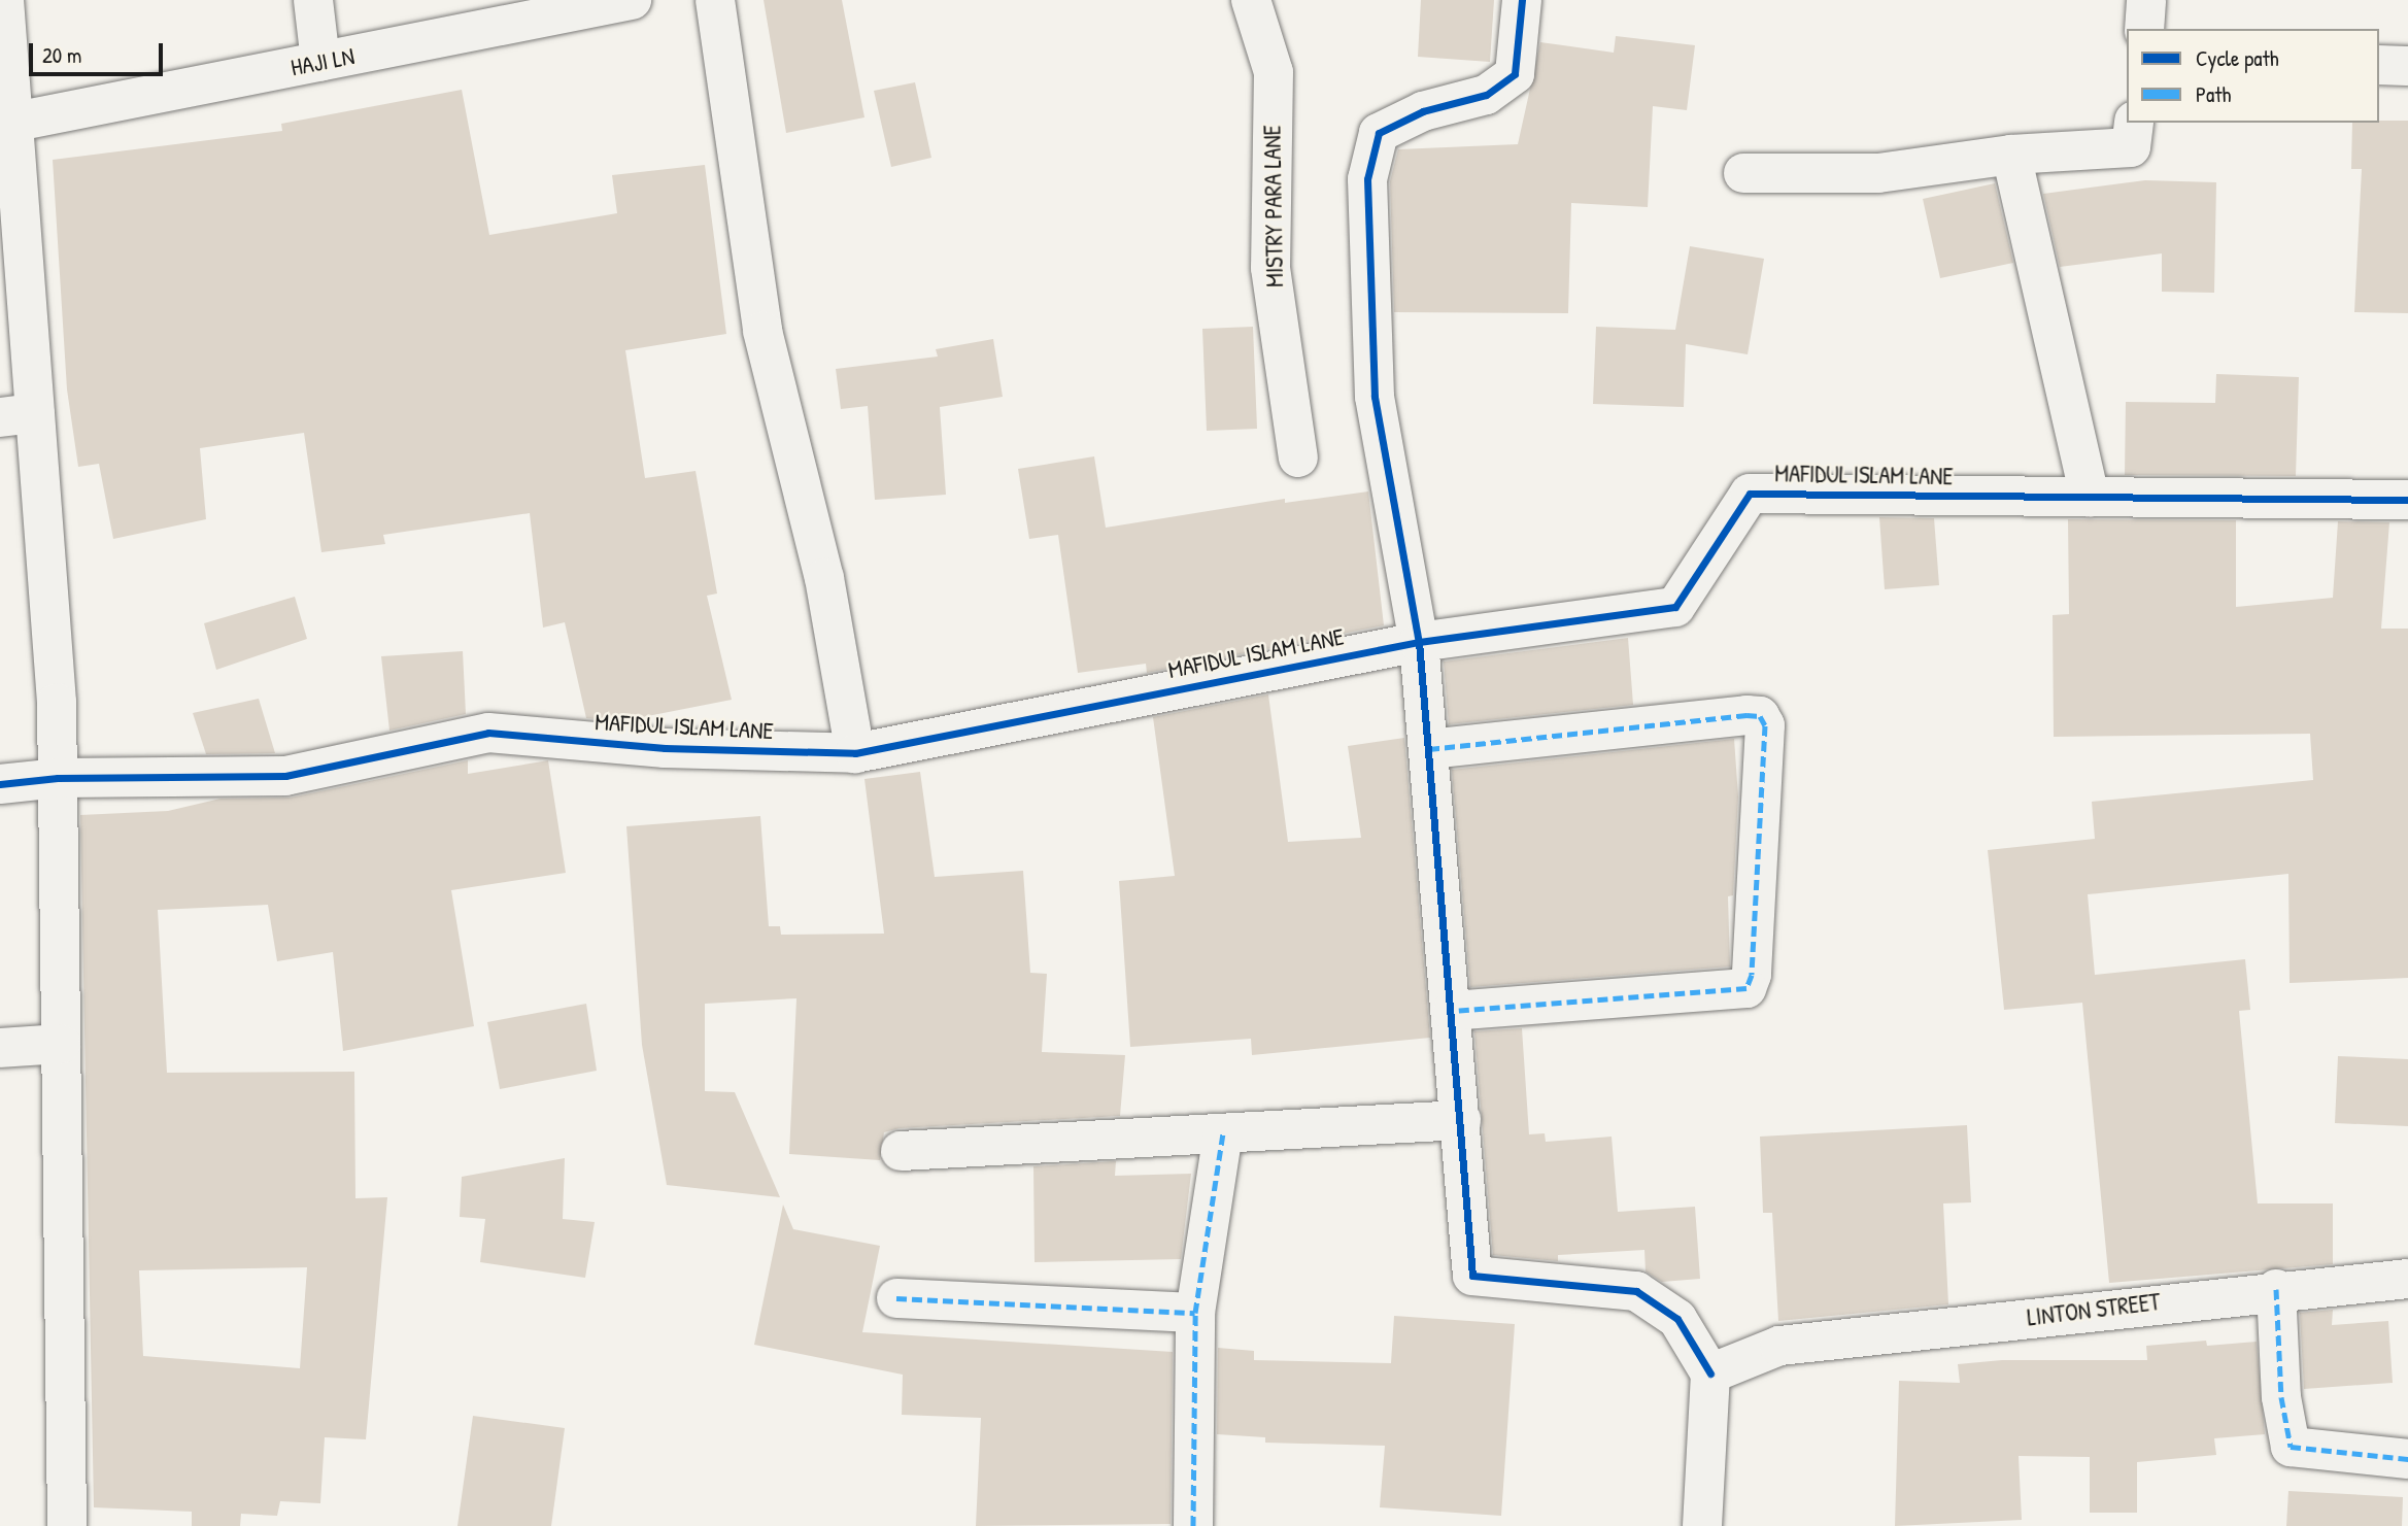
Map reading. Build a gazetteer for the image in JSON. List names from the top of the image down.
{
  "streets": {
    "street": [
      "HAJI LN",
      "MISTRY PARA LANE",
      "MAFIDUL ISLAM LANE",
      "LINTON STREET"
    ]
  },
  "legend": ["Cycle path", "Path"],
  "scale_bar": "20 m"
}
